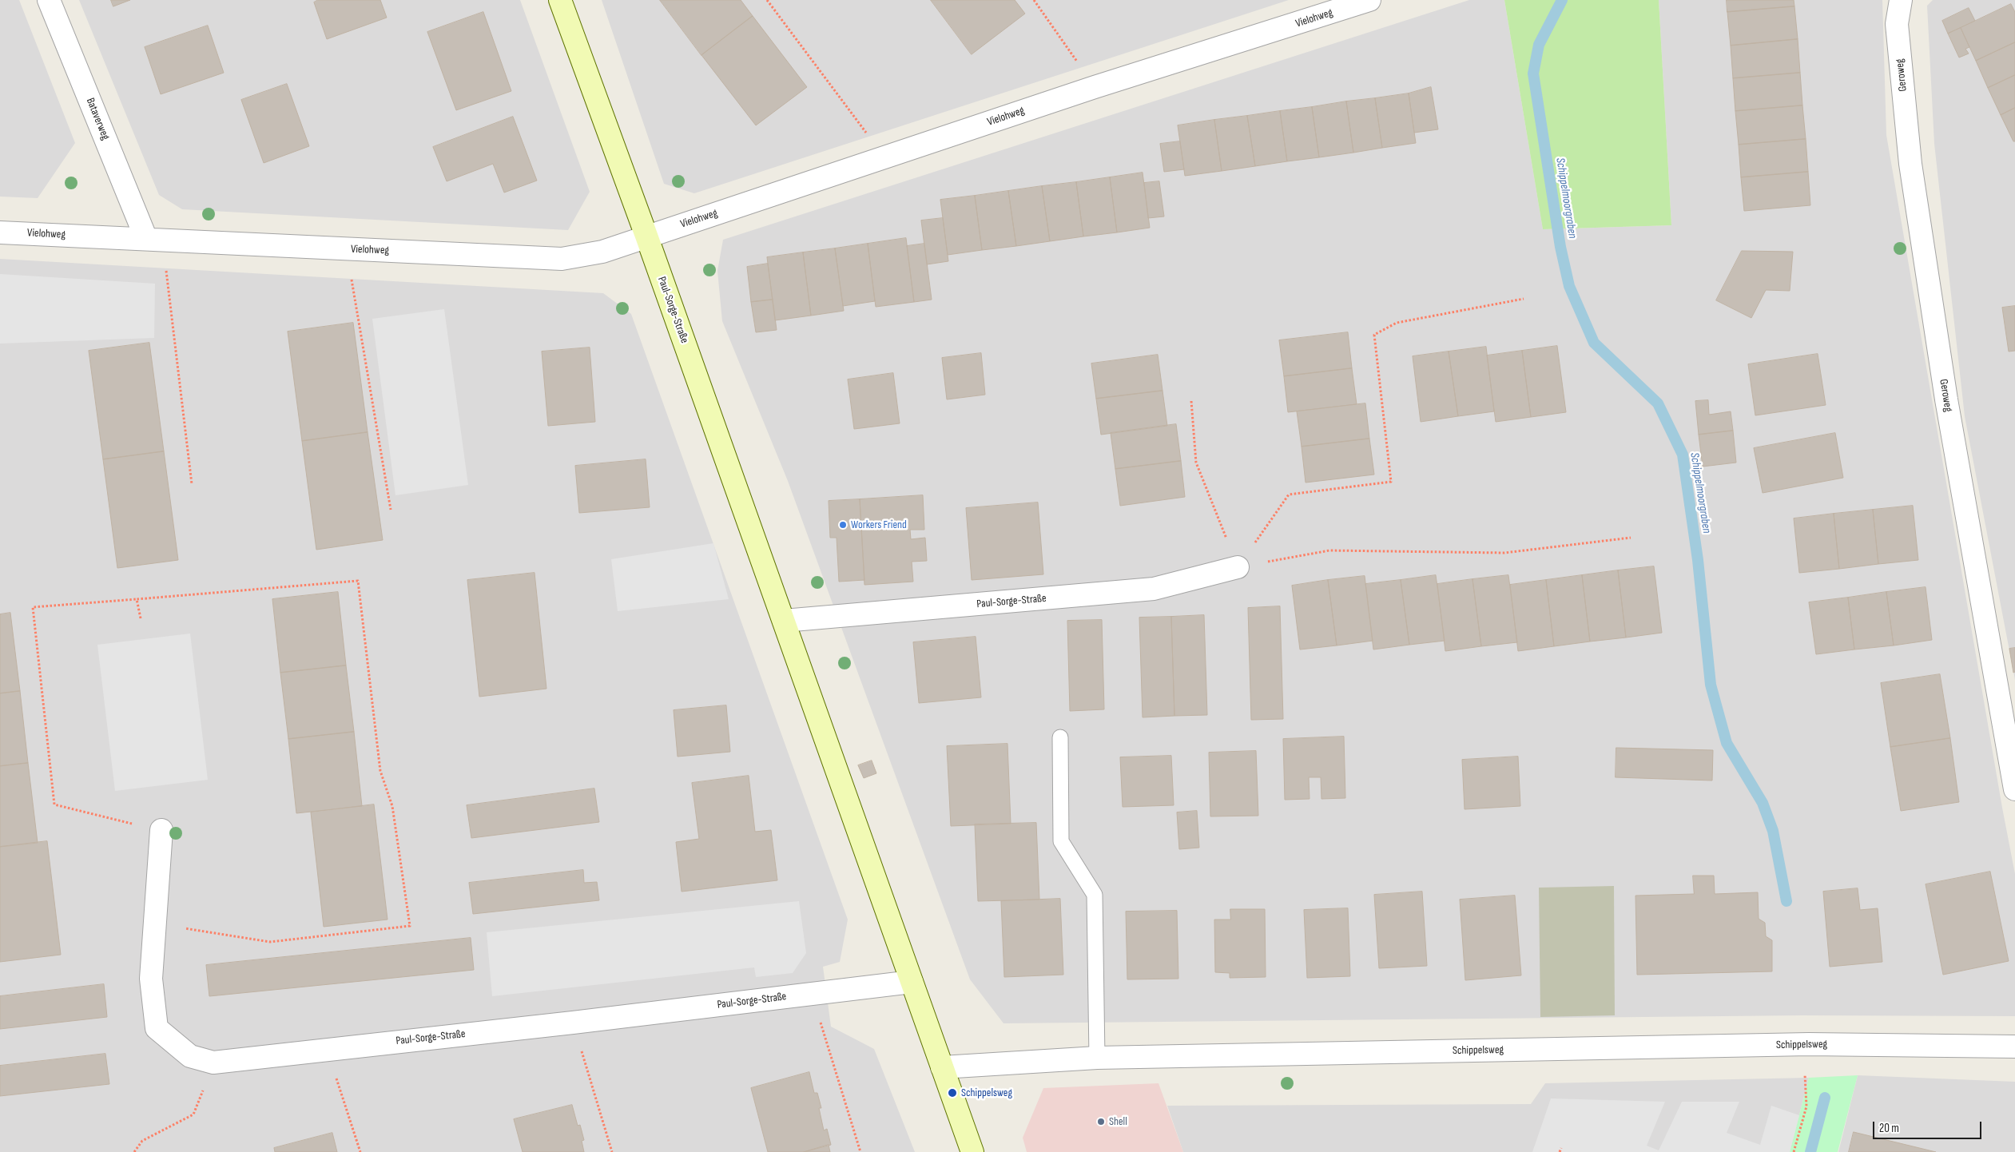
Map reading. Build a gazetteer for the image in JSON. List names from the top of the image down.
{
  "streets": {
    "street": [
      "Vielohweg",
      "Geroweg",
      "Bataverweg",
      "Paul-Sorge-Straße",
      "Schippelsweg"
    ]
  },
  "crossings": [
    ["Vielohweg", "Bataverweg"],
    ["Vielohweg", "Paul-Sorge-Straße"],
    ["Paul-Sorge-Straße", "Schippelsweg"]
  ],
  "water": ["Schippelmoorgraben"],
  "places": ["Workers Friend", "Schippelsweg", "Shell"],
  "scale_bar": "20 m"
}
